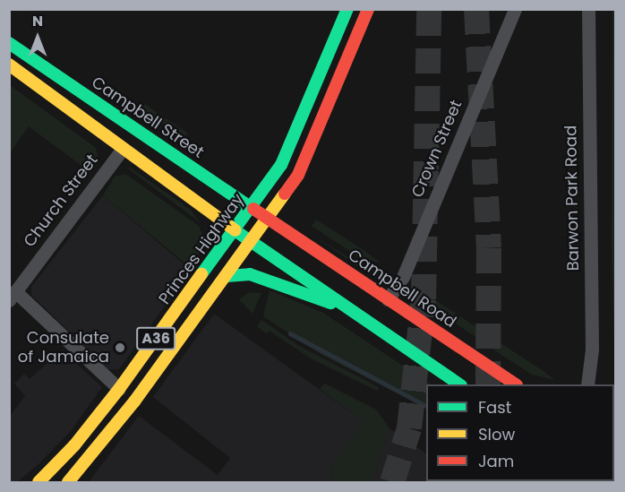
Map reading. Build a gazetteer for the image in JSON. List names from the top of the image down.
{
  "streets": {
    "main road": [
      "Campbell Street",
      "Princes Highway",
      "Campbell Road",
      "A36"
    ],
    "street": ["Crown Street", "Barwon Park Road", "Church Street"]
  },
  "crossings": [
    ["Campbell Street", "Princes Highway"],
    ["Campbell Street", "Campbell Road"],
    ["Campbell Street", "A36"],
    ["Crown Street", "Campbell Road"],
    ["Campbell Road", "A36"]
  ],
  "places": ["Consulate of Jamaica"],
  "legend": ["Fast", "Slow", "Jam"],
  "north": "top"
}
